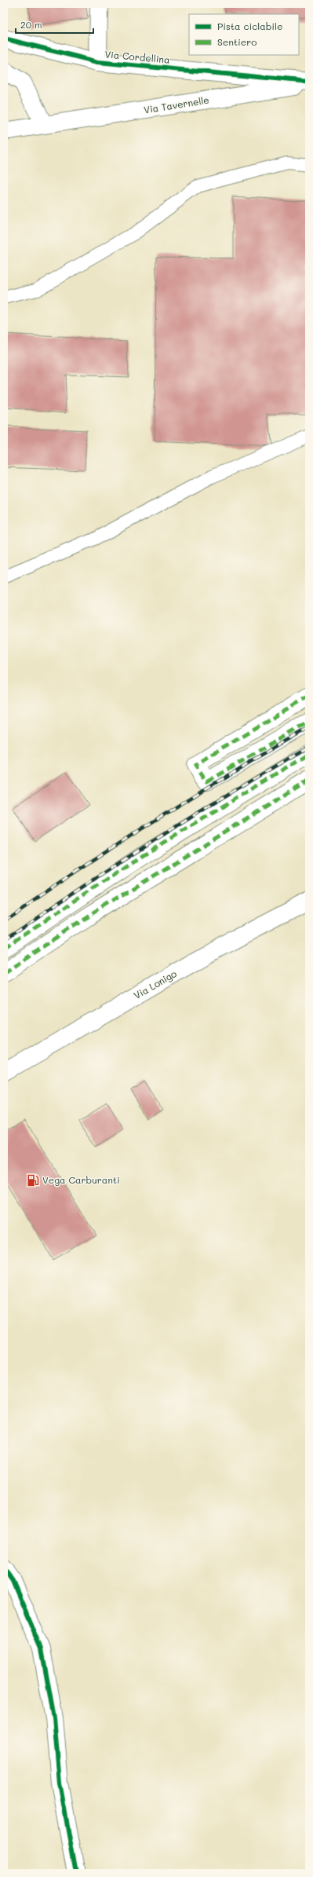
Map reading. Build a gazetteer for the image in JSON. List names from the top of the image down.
{
  "streets": {
    "street": ["Via Cordellina", "Via Tavernelle", "Via Lonigo"]
  },
  "places": {
    "fuel station": ["Vega Carburanti"]
  },
  "legend": ["Pista ciclabile", "Sentiero"],
  "scale_bar": "20 m"
}
